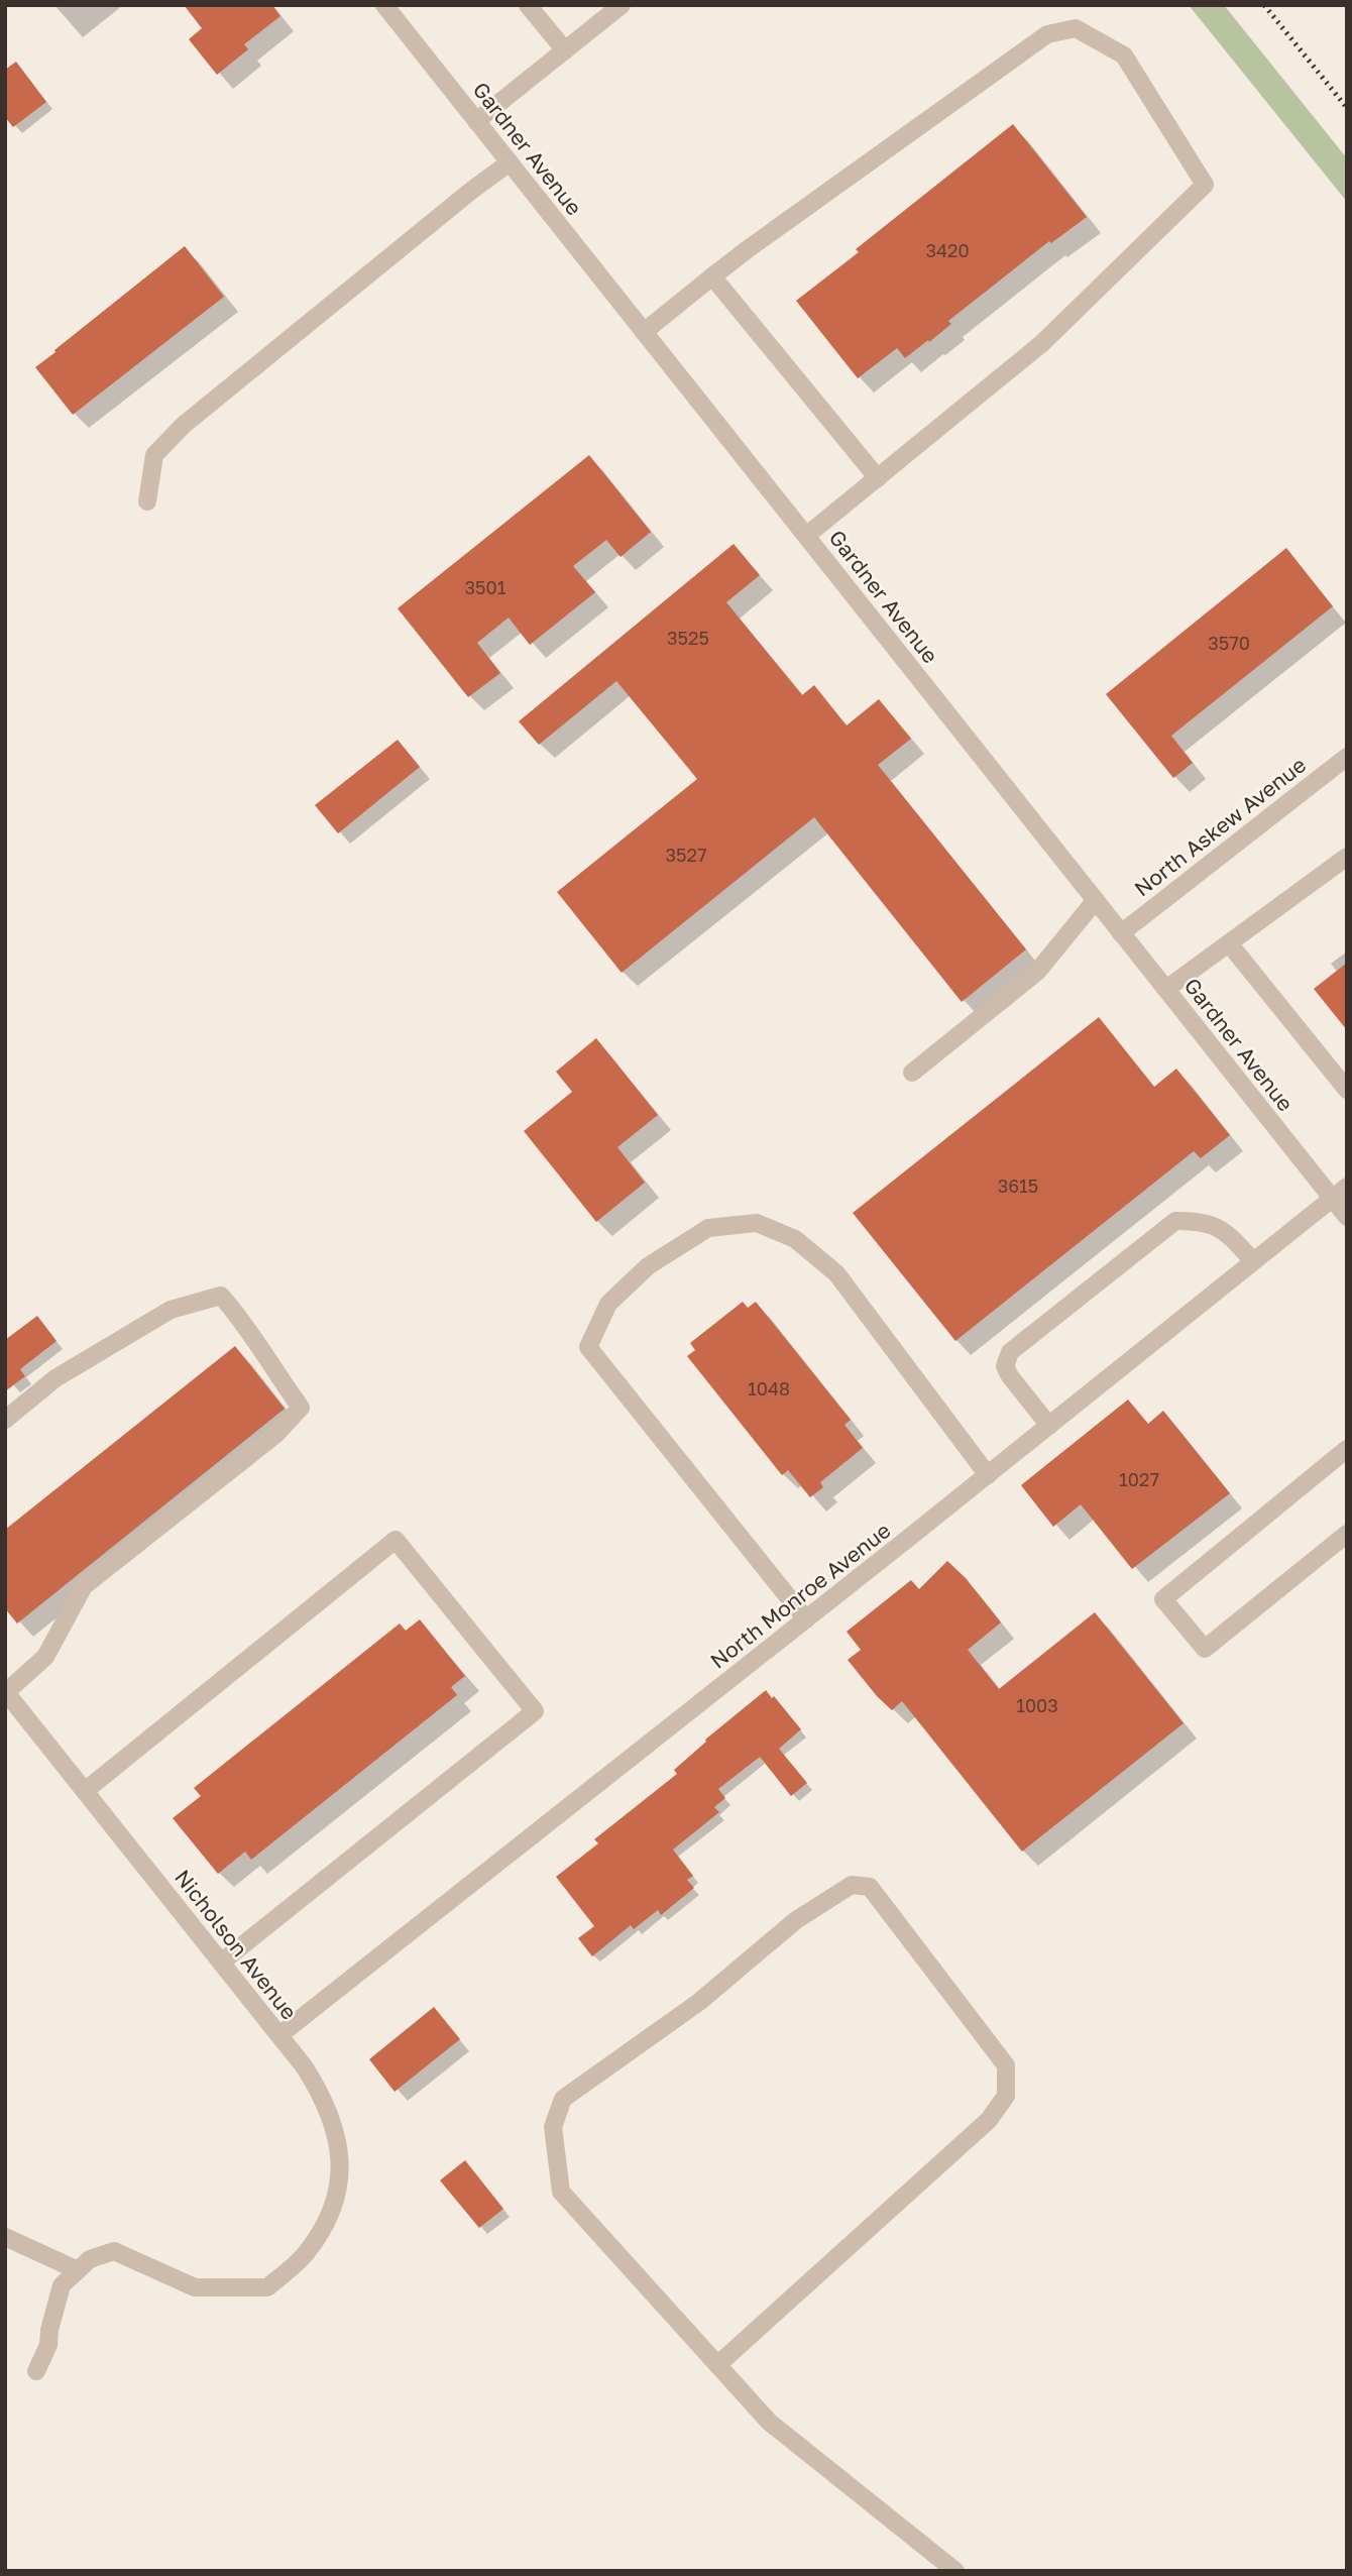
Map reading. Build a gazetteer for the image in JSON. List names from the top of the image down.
{
  "streets": {
    "street": [
      "Gardner Avenue",
      "North Askew Avenue",
      "North Monroe Avenue",
      "Nicholson Avenue"
    ]
  },
  "crossings": [
    ["Gardner Avenue", "North Askew Avenue"],
    ["Gardner Avenue", "North Monroe Avenue"],
    ["North Monroe Avenue", "Nicholson Avenue"]
  ],
  "house_numbers": [
    "3420",
    "3501",
    "3525",
    "3570",
    "3527",
    "3615",
    "1048",
    "1027",
    "1003"
  ]
}
